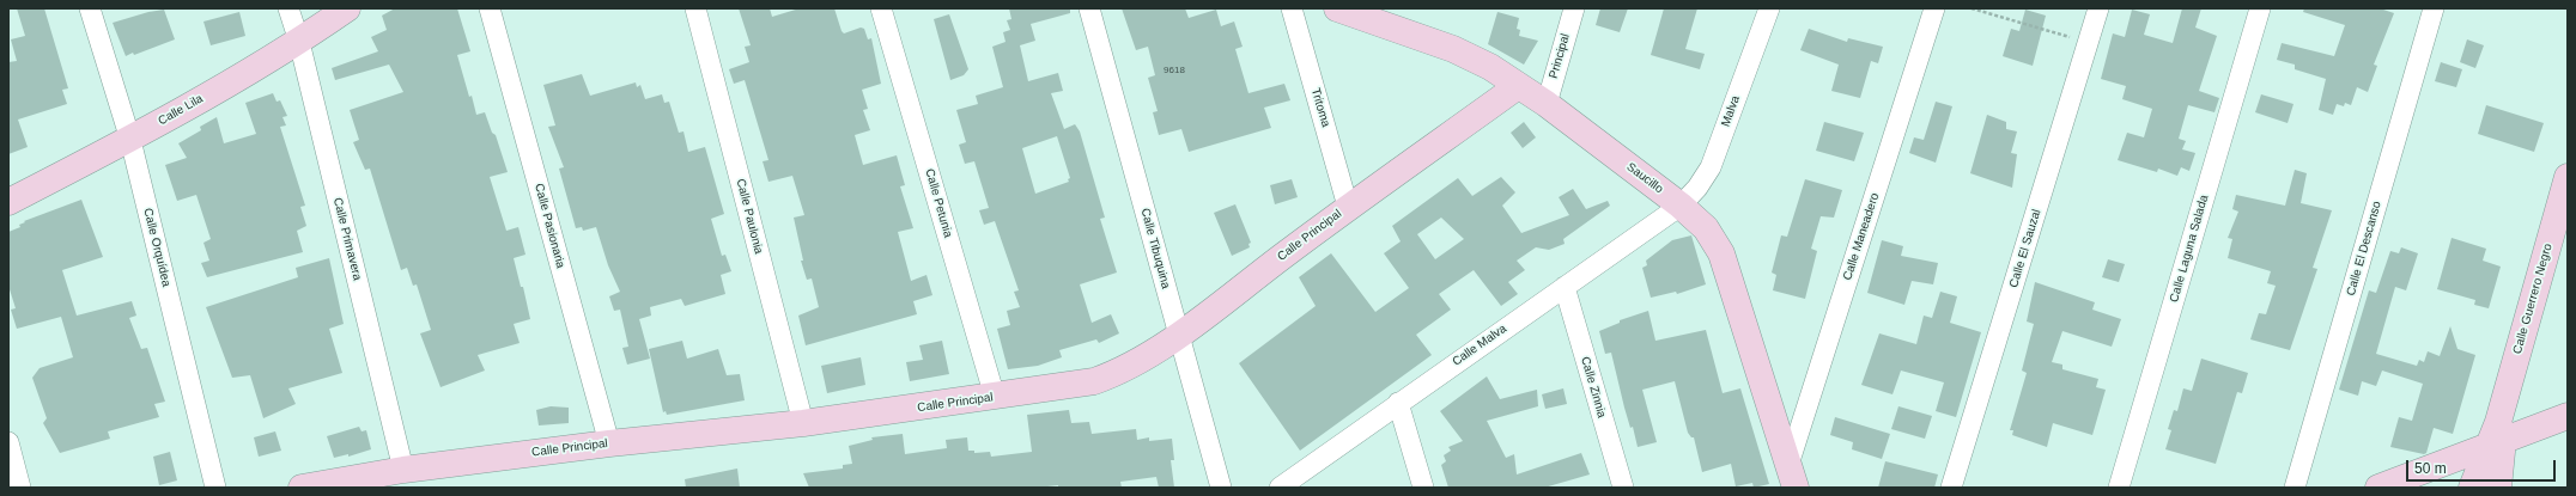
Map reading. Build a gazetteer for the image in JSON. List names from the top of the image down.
{
  "streets": {
    "street": [
      "Principal",
      "Tritoma",
      "Calle Lila",
      "Malva",
      "Saucillo",
      "Calle Petunia",
      "Calle Paulonia",
      "Calle Pasionaria",
      "Calle Principal",
      "Calle Maneadero",
      "Calle Primavera",
      "Calle Orquídea",
      "Calle Tibuquina",
      "Calle El Sauzal",
      "Calle Laguna Salada",
      "Calle El Descanso",
      "Calle Guerrero Negro",
      "Calle Malva",
      "Calle Zinnia"
    ]
  },
  "crossings": [
    ["Principal", "Saucillo"],
    ["Tritoma", "Calle Principal"],
    ["Calle Lila", "Calle Primavera"],
    ["Calle Lila", "Calle Orquídea"],
    ["Malva", "Saucillo"],
    ["Malva", "Calle Malva"],
    ["Saucillo", "Calle Principal"],
    ["Saucillo", "Calle Maneadero"],
    ["Saucillo", "Calle Malva"],
    ["Calle Petunia", "Calle Principal"],
    ["Calle Paulonia", "Calle Principal"],
    ["Calle Pasionaria", "Calle Principal"],
    ["Calle Principal", "Calle Primavera"],
    ["Calle Principal", "Calle Tibuquina"],
    ["Calle Malva", "Calle Zinnia"]
  ],
  "house_numbers": ["9618"],
  "scale_bar": "50 m"
}
